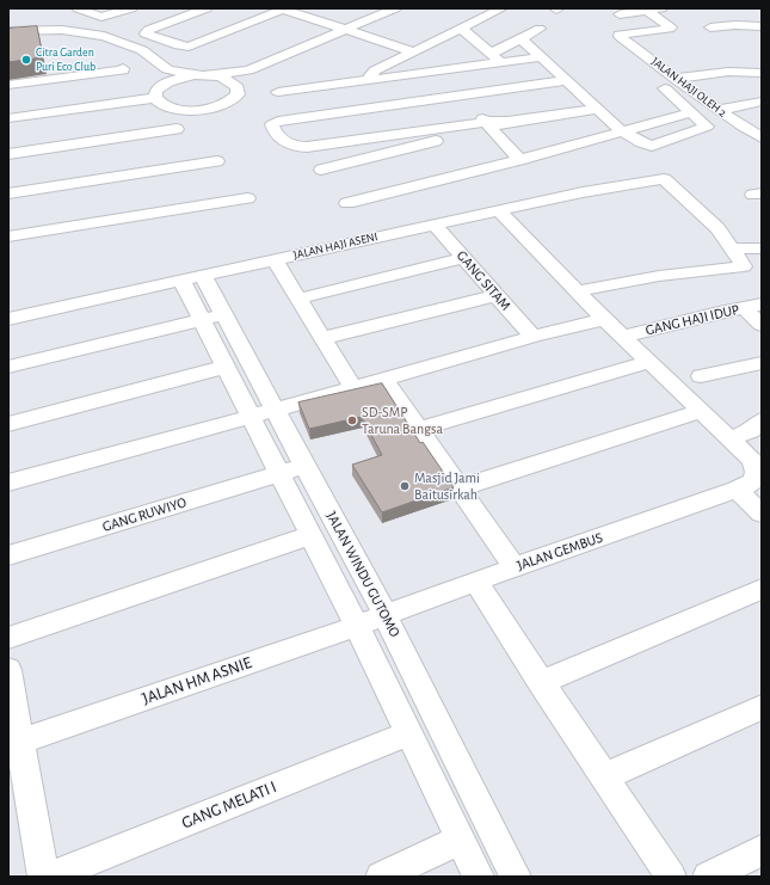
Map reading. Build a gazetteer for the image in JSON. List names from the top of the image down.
{
  "streets": {
    "street": [
      "JALAN HAJI OLEH 2",
      "JALAN HAJI ASENI",
      "GANG SITAM",
      "GANG HAJI IDUP",
      "GANG RUWIYO",
      "JALAN GEMBUS",
      "JALAN WINDU GUTOMO",
      "JALAN HM ASNIE",
      "GANG MELATI I"
    ]
  },
  "crossings": [
    ["JALAN HAJI ASENI", "GANG SITAM"],
    ["JALAN HAJI ASENI", "JALAN WINDU GUTOMO"],
    ["GANG RUWIYO", "JALAN WINDU GUTOMO"],
    ["JALAN GEMBUS", "JALAN WINDU GUTOMO"],
    ["JALAN GEMBUS", "JALAN HM ASNIE"],
    ["JALAN WINDU GUTOMO", "JALAN HM ASNIE"],
    ["JALAN WINDU GUTOMO", "GANG MELATI I"]
  ],
  "places": ["Citra Garden Puri Eco Club", "SD-SMP Taruna Bangsa", "Masjid Jami Baitusirkah"]
}
